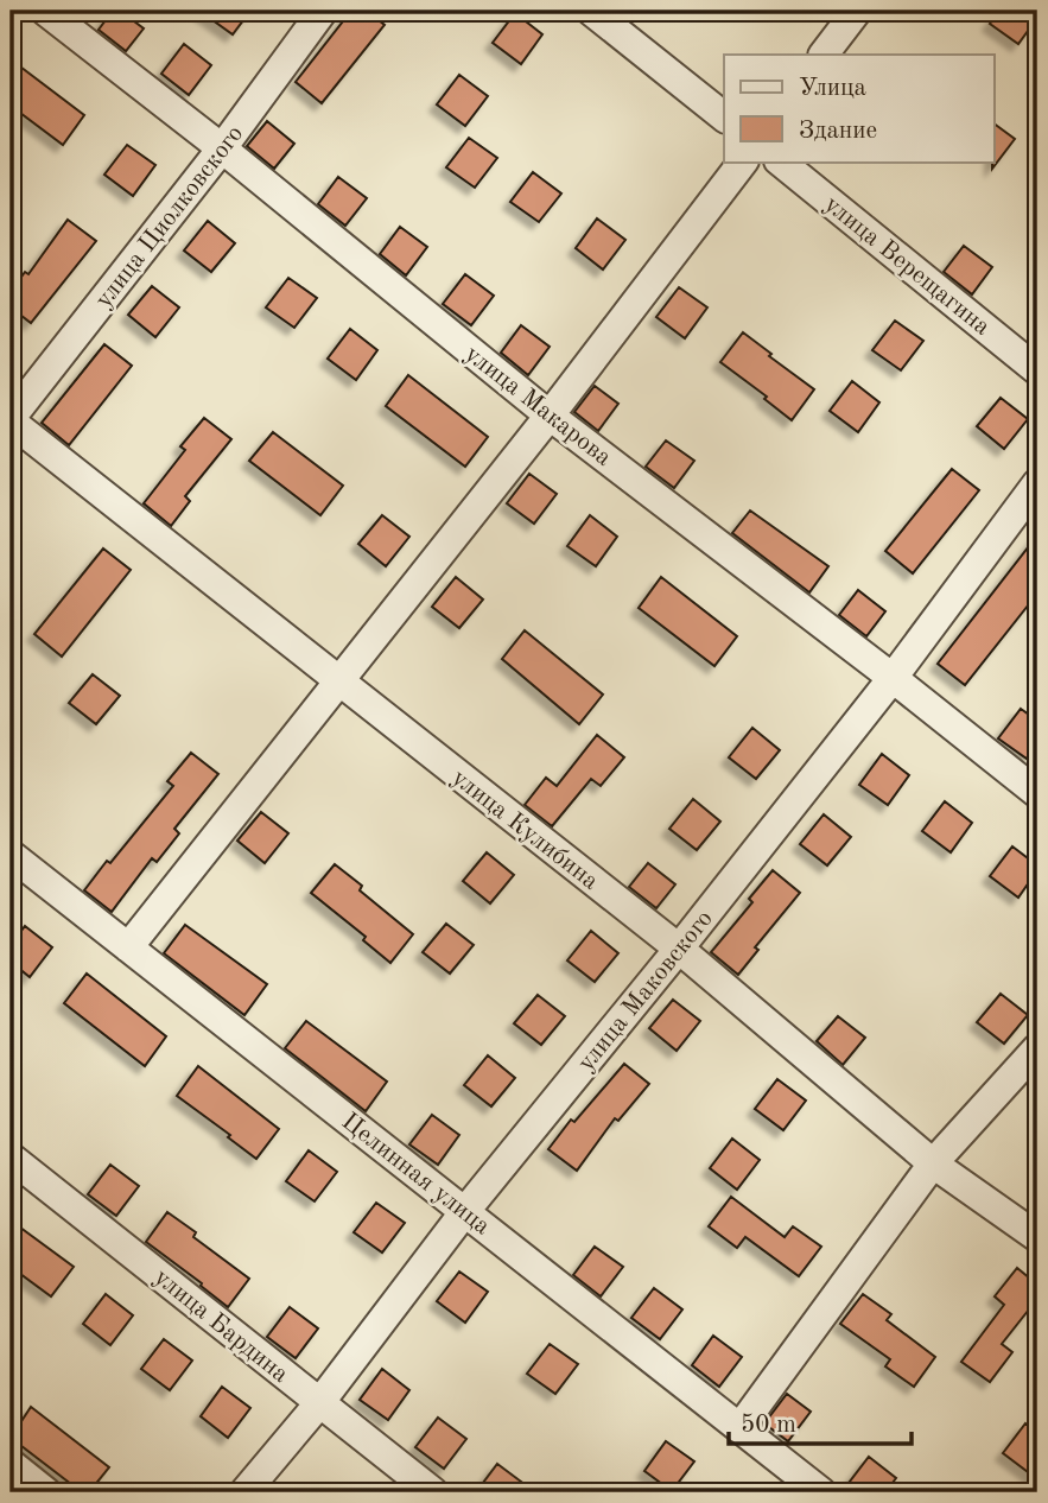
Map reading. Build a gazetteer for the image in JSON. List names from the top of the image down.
{
  "streets": {
    "street": [
      "улица Циолковского",
      "улица Верещагина",
      "улица Макарова",
      "улица Кулибина",
      "улица Маковского",
      "Целинная улица",
      "улица Бардина"
    ]
  },
  "crossings": [
    ["улица Циолковского", "улица Макарова"],
    ["улица Циолковского", "улица Кулибина"],
    ["улица Макарова", "улица Маковского"],
    ["улица Кулибина", "улица Маковского"],
    ["улица Маковского", "Целинная улица"],
    ["улица Маковского", "улица Бардина"]
  ],
  "legend": ["Улица", "Здание"],
  "scale_bar": "50 m"
}
